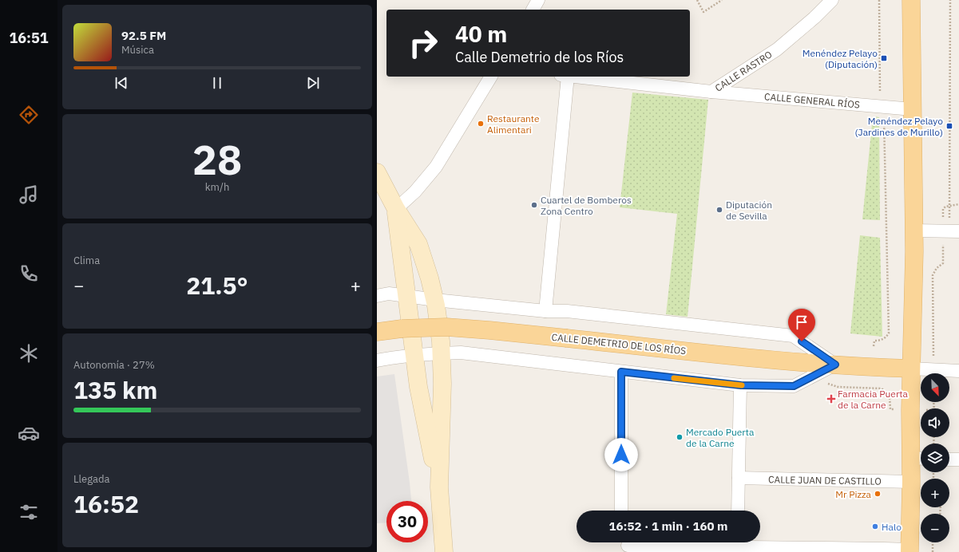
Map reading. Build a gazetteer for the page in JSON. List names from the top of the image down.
{
  "streets": {
    "main road": ["CALLE DEMETRIO DE LOS RÍOS"],
    "street": ["CALLE RASTRO", "CALLE GENERAL RÍOS", "CALLE JUAN DE CASTILLO"]
  },
  "crossings": [
    ["CALLE RASTRO", "CALLE GENERAL RÍOS"]
  ],
  "places": {
    "transit": ["Menéndez Pelayo (Diputación)", "Menéndez Pelayo (Jardines de Murillo)"],
    "other": [
      "Restaurante Alimentari",
      "Cuartel de Bomberos Zona Centro",
      "Diputación de Sevilla",
      "Mercado Puerta de la Carne",
      "Mr Pizza",
      "Halo"
    ],
    "health": ["Farmacia Puerta de la Carne"]
  },
  "north": "bottom right",
  "page": {
    "tabs": "16:51",
    "turn": ["40 m", "Calle Demetrio de los Ríos"],
    "song": ["92.5 FM", "Música"],
    "tile": [
      ["28", "km/h"],
      "Clima",
      ["Autonomía · 27%", "135 km"],
      ["Llegada", "16:52"]
    ],
    "heat": ["−", "21.5°", "+"],
    "map_buttons": ["+", "−"],
    "limit": "30",
    "trip": "16:52 · 1 min · 160 m"
  }
}
